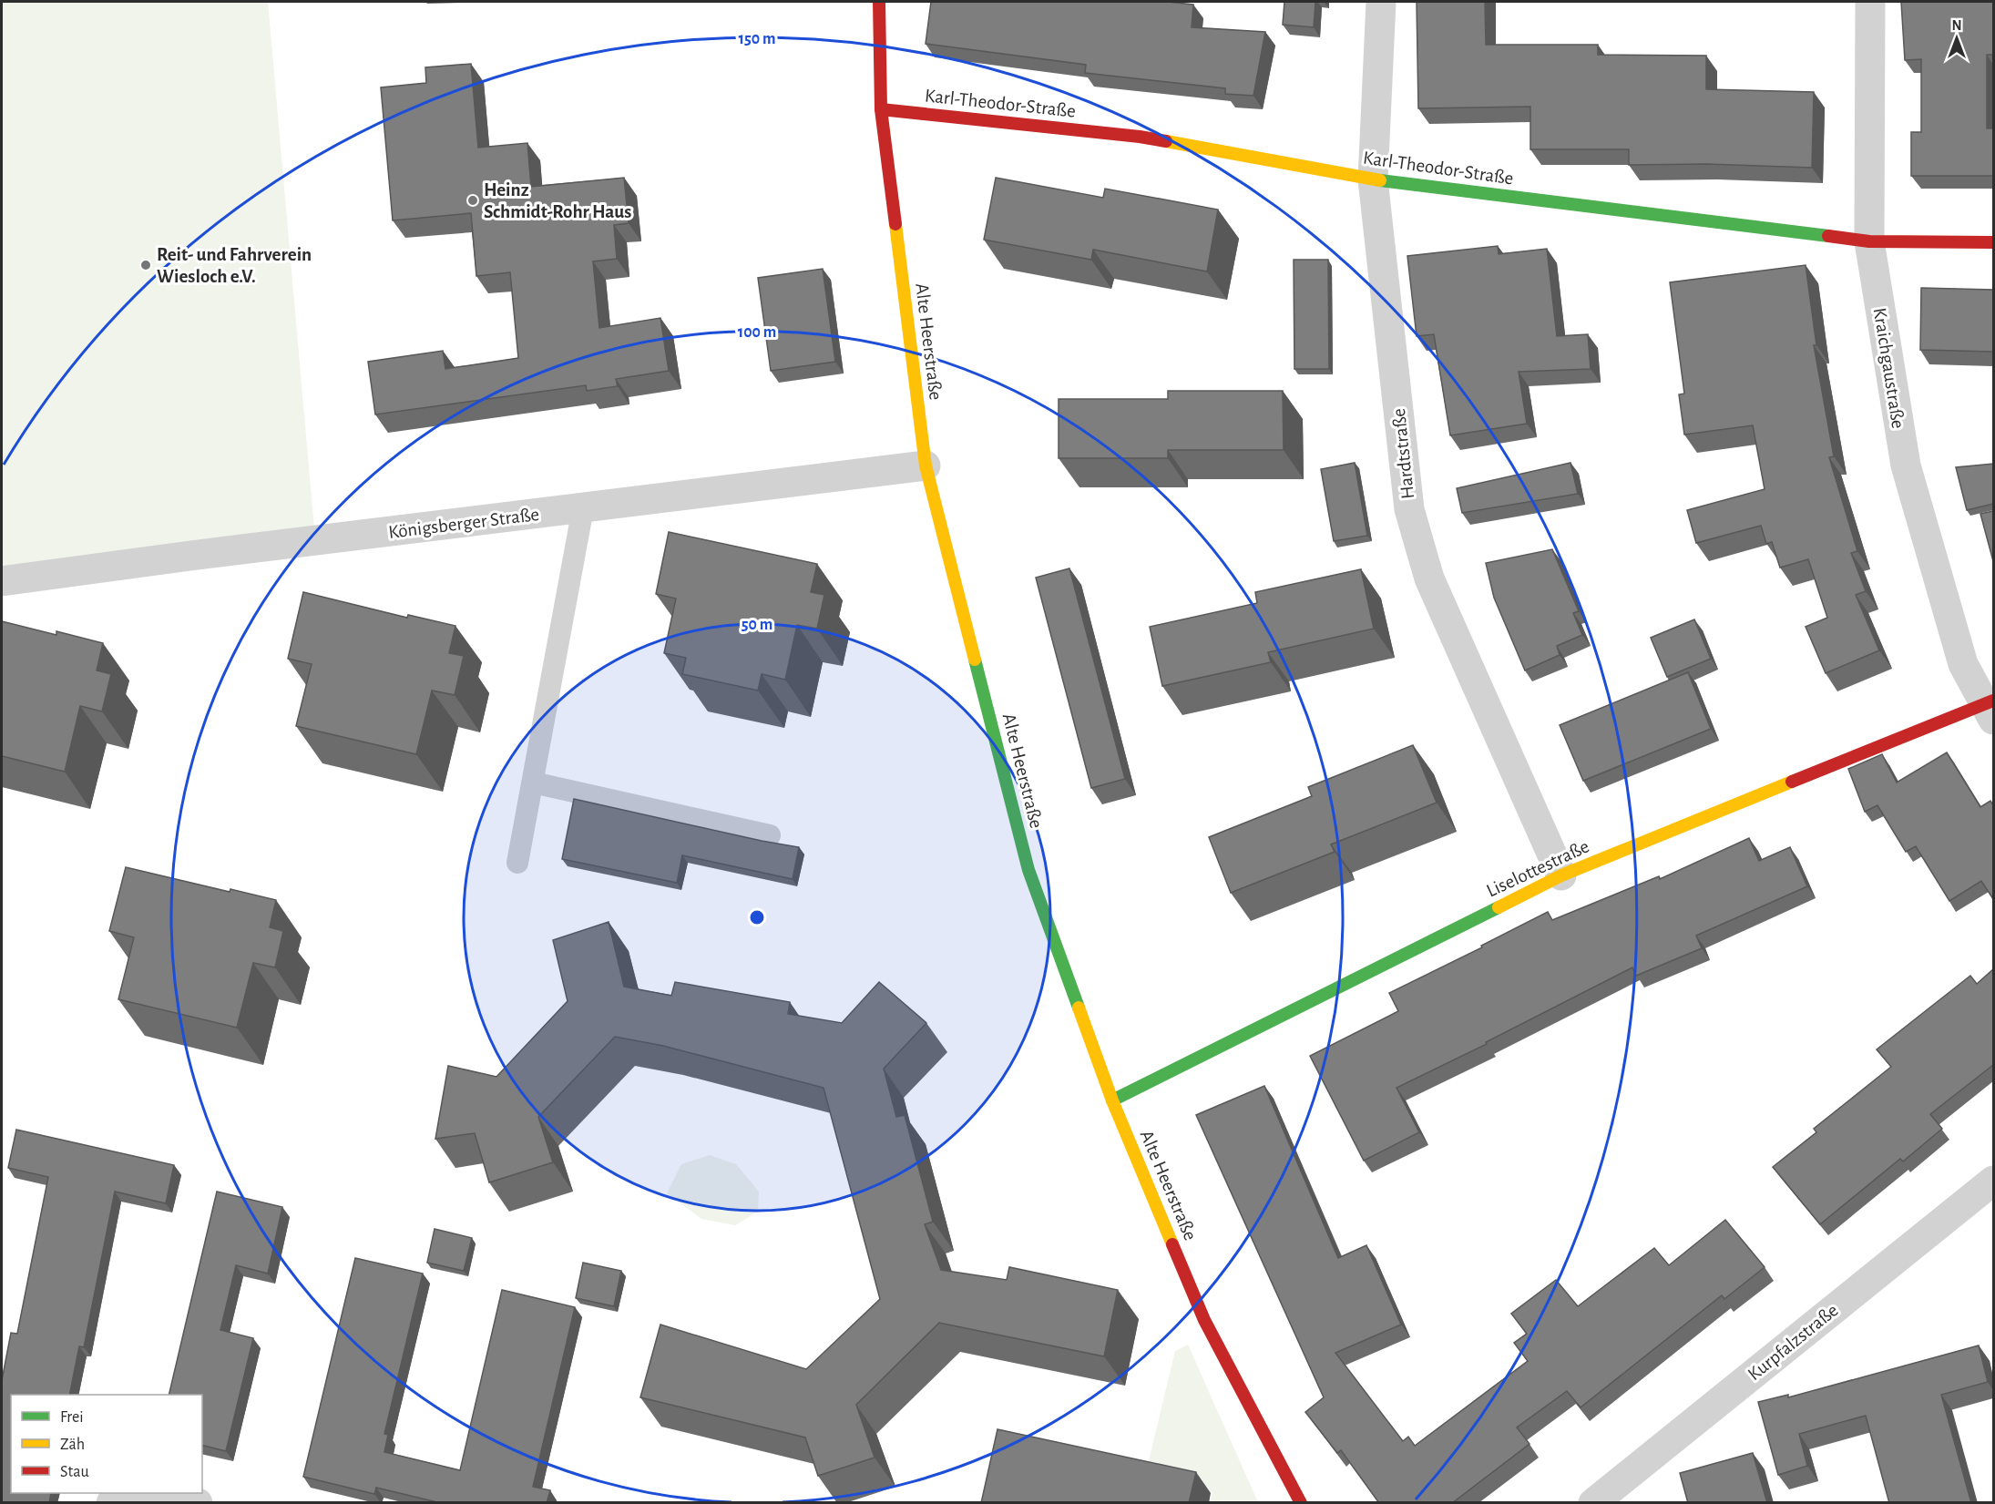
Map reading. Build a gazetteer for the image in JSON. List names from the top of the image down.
{
  "streets": {
    "street": [
      "Karl-Theodor-Straße",
      "Alte Heerstraße",
      "Kraichgaustraße",
      "Hardtstraße",
      "Königsberger Straße",
      "Liselottestraße",
      "Kurpfalzstraße"
    ]
  },
  "crossings": [
    ["Karl-Theodor-Straße", "Alte Heerstraße"],
    ["Karl-Theodor-Straße", "Kraichgaustraße"],
    ["Karl-Theodor-Straße", "Hardtstraße"],
    ["Alte Heerstraße", "Königsberger Straße"],
    ["Alte Heerstraße", "Liselottestraße"],
    ["Kraichgaustraße", "Liselottestraße"],
    ["Hardtstraße", "Liselottestraße"]
  ],
  "places": ["Heinz Schmidt-Rohr Haus", "Reit- und Fahrverein Wiesloch e.V."],
  "legend": ["Frei", "Zäh", "Stau"],
  "north": "top",
  "rings": ["150 m", "100 m", "50 m"]
}
